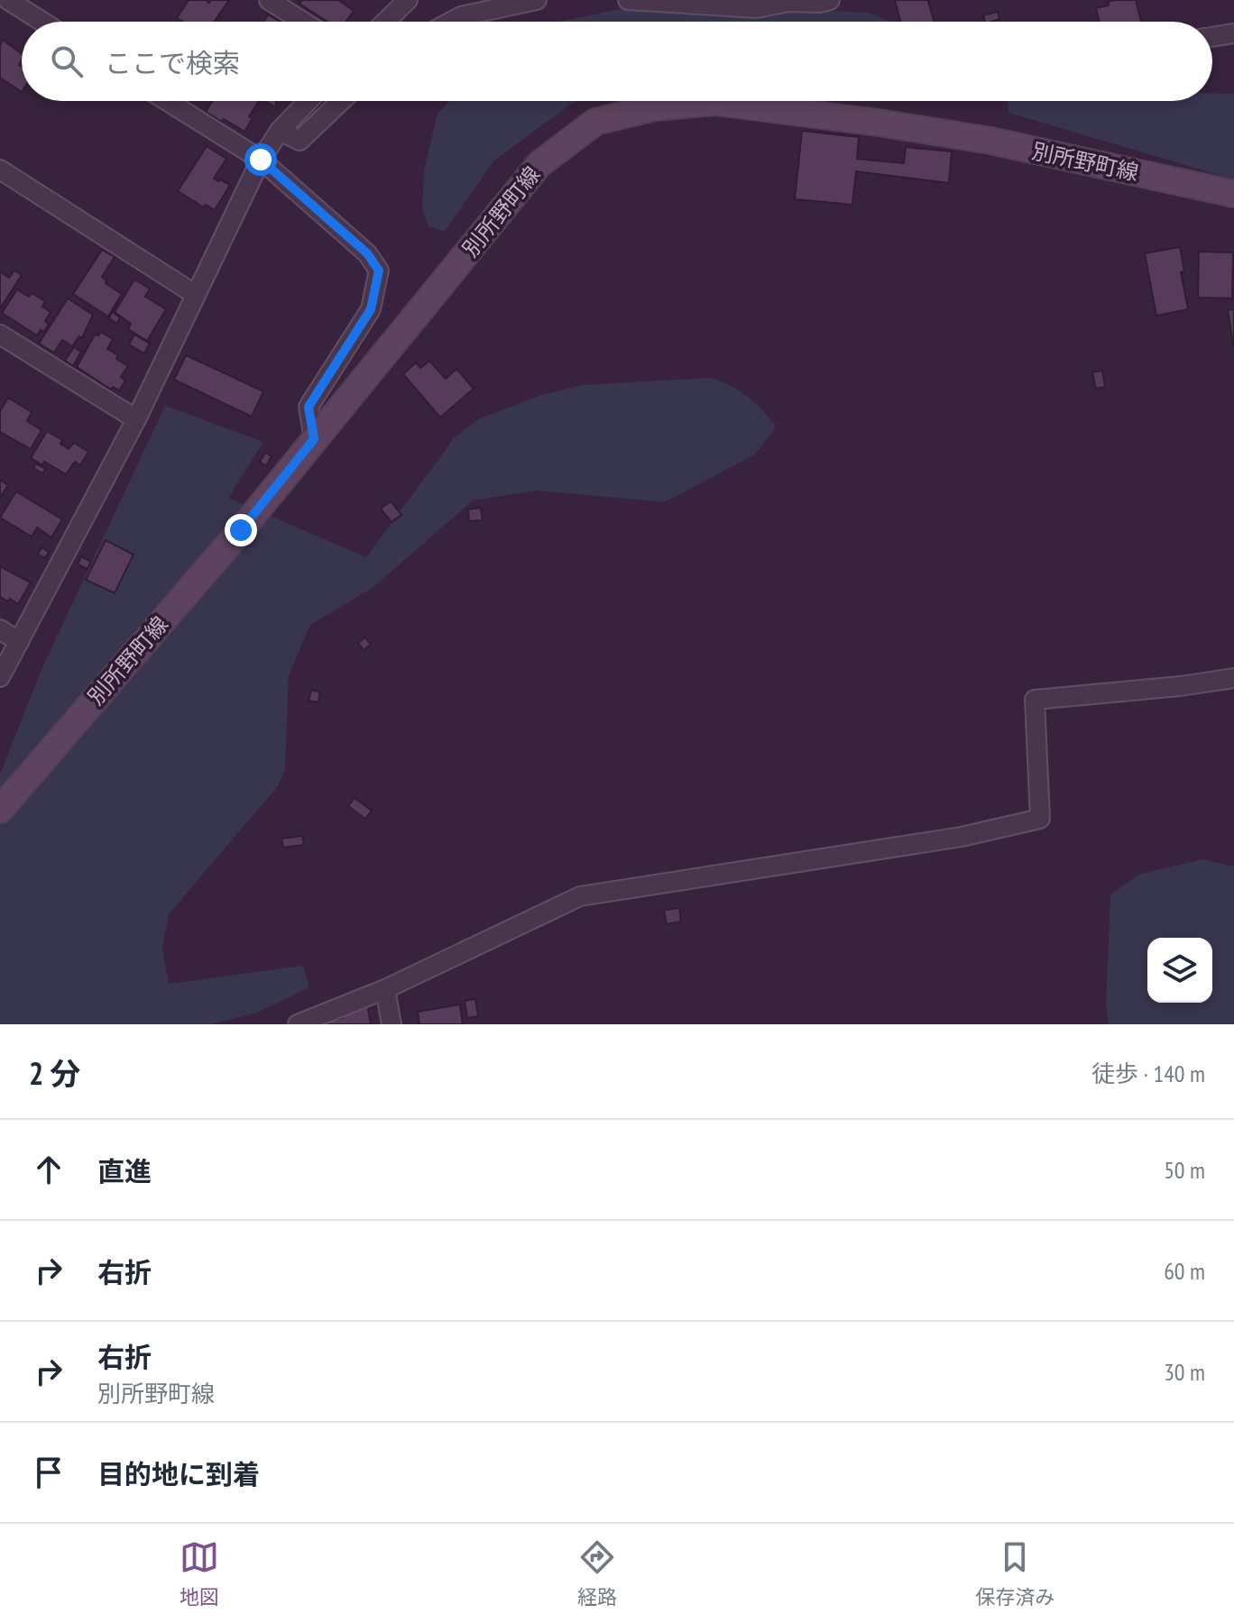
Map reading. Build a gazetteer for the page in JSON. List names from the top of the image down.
{
  "streets": {
    "main road": ["別所野町線"]
  },
  "page": {
    "search": "ここで検索",
    "heading": ["2 分", "徒歩 · 140 m"],
    "list": [
      ["直進", "50 m"],
      ["右折", "60 m"],
      ["右折", "別所野町線", "30 m"],
      "目的地に到着"
    ],
    "nav": ["地図", "経路", "保存済み"]
  }
}
